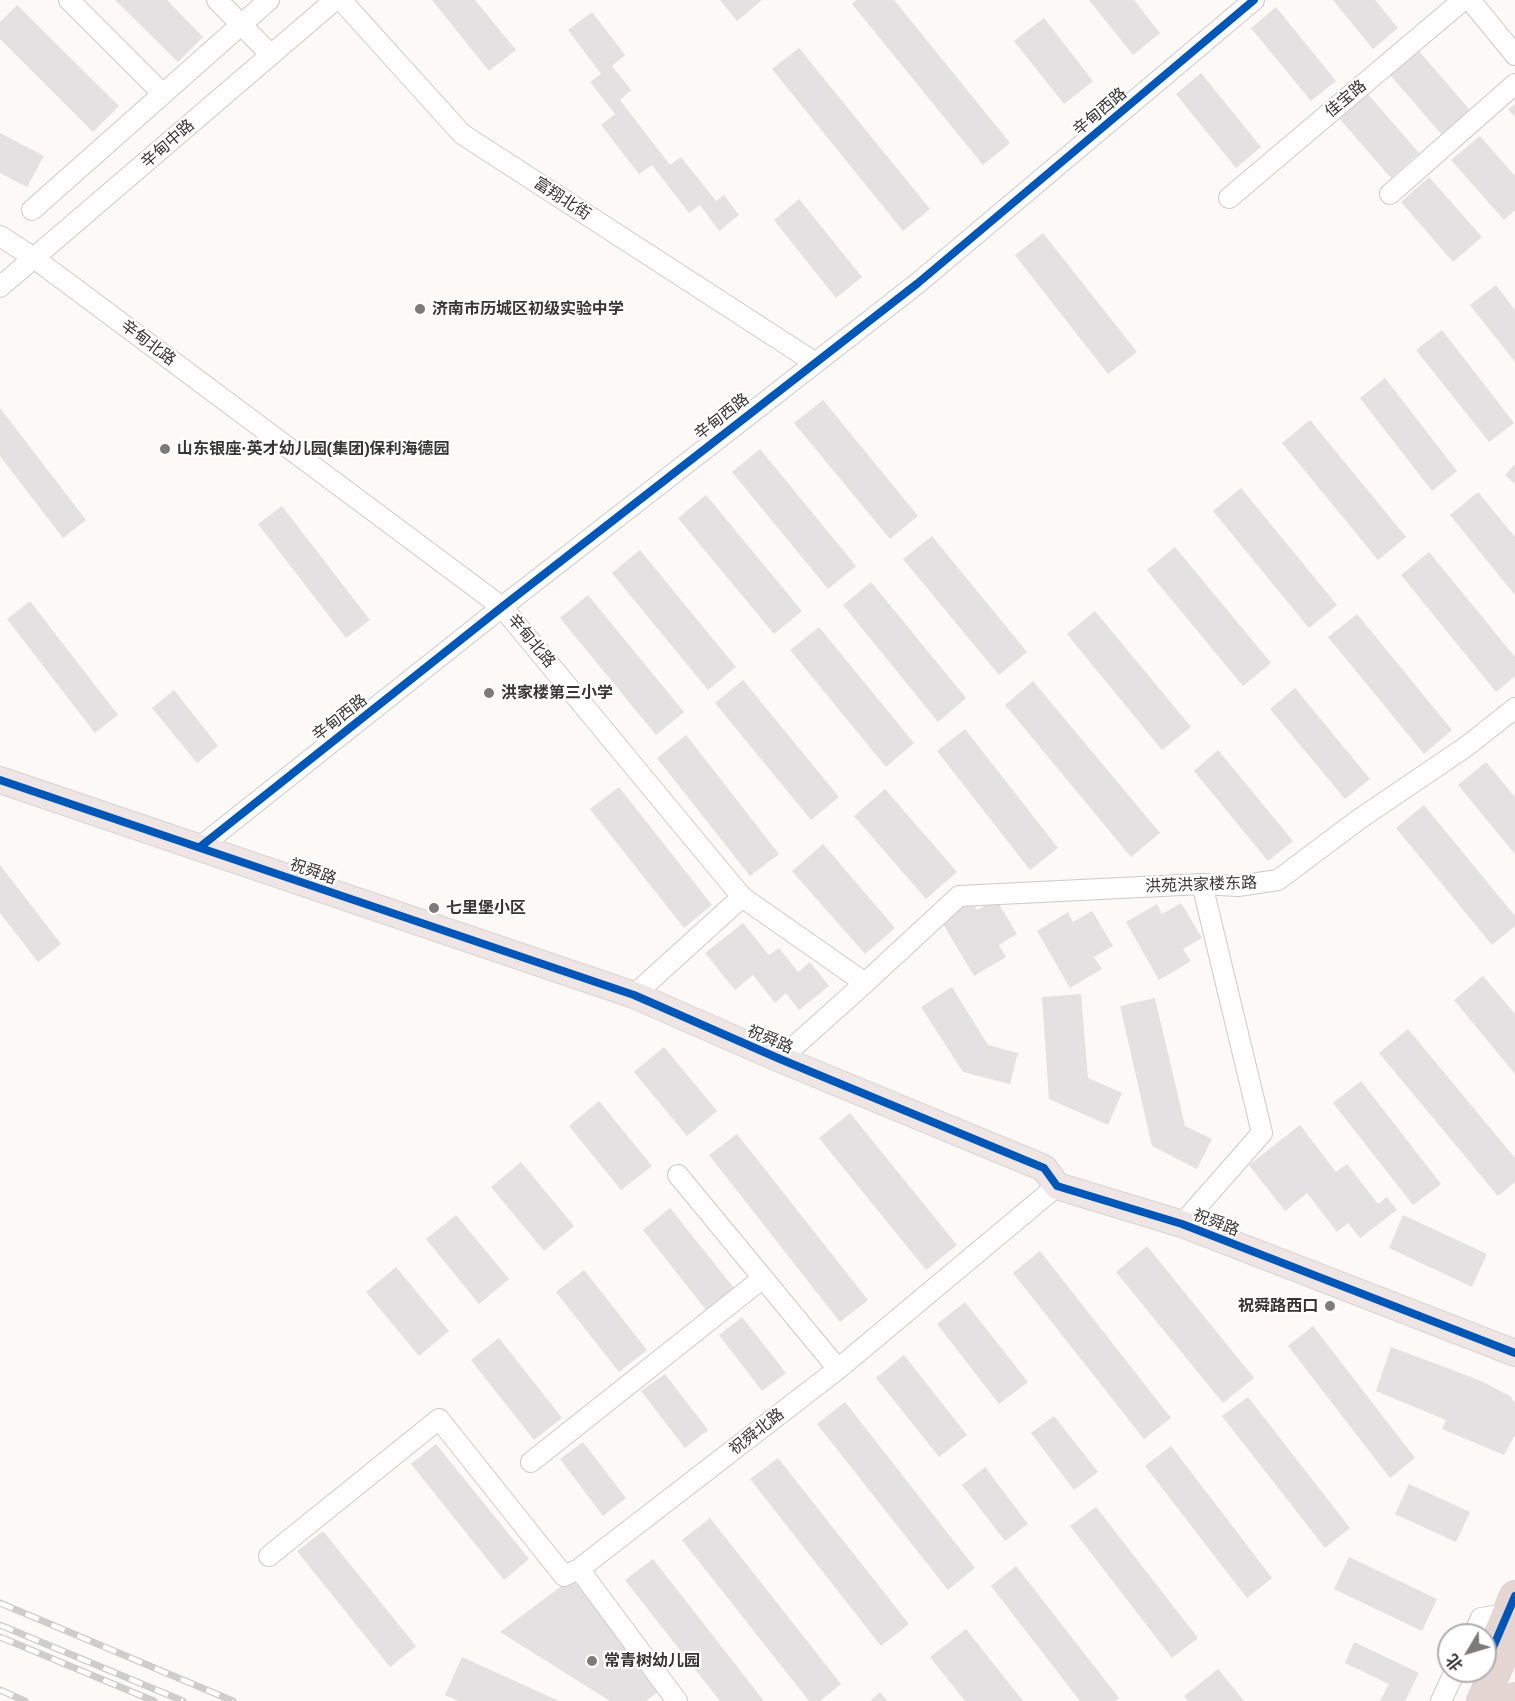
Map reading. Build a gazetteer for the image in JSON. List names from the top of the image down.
{
  "streets": {
    "main road": ["祝舜路"],
    "street": [
      "佳宝路",
      "辛甸西路",
      "辛甸中路",
      "富翔北街",
      "辛甸北路",
      "洪苑洪家楼东路",
      "祝舜北路"
    ]
  },
  "crossings": [
    ["辛甸西路", "富翔北街"],
    ["辛甸西路", "辛甸北路"],
    ["辛甸西路", "祝舜路"],
    ["辛甸中路", "辛甸北路"],
    ["辛甸北路", "洪苑洪家楼东路"],
    ["祝舜路", "祝舜北路"]
  ],
  "places": [
    "济南市历城区初级实验中学",
    "山东银座·英才幼儿园(集团)保利海德园",
    "洪家楼第三小学",
    "七里堡小区",
    "祝舜路西口",
    "常青树幼儿园"
  ],
  "north": "bottom left"
}
